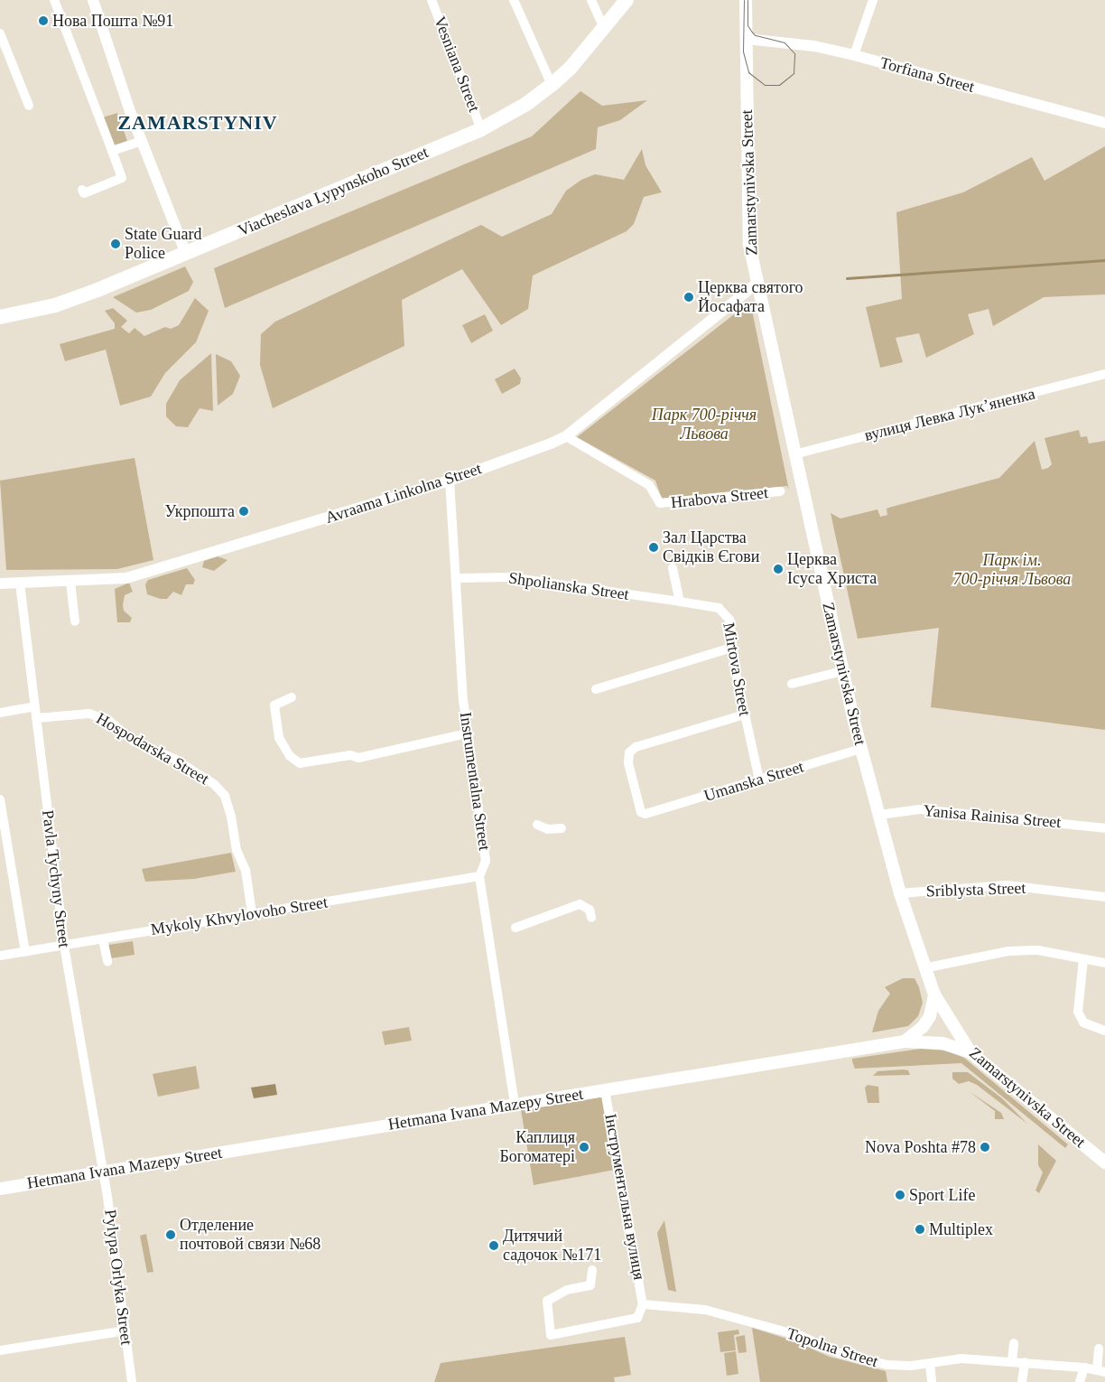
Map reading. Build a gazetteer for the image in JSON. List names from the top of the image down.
{
  "streets": {
    "main road": ["Zamarstynivska Street", "Viacheslava Lypynskoho Street", "Hetmana Ivana Mazepy Street"],
    "street": [
      "Vesniana Street",
      "Torfiana Street",
      "вулиця Левка Лукʼяненка",
      "Avraama Linkolna Street",
      "Hrabova Street",
      "Shpolianska Street",
      "Mirtova Street",
      "Hospodarska Street",
      "Instrumentalna Street",
      "Umanska Street",
      "Yanisa Rainisa Street",
      "Pavla Tychyny Street",
      "Sriblysta Street",
      "Mykoly Khvylovoho Street",
      "Інструментальна вулиця",
      "Pylypa Orlyka Street",
      "Topolna Street"
    ]
  },
  "crossings": [
    ["Vesniana Street", "Viacheslava Lypynskoho Street"],
    ["Torfiana Street", "Zamarstynivska Street"],
    ["Zamarstynivska Street", "вулиця Левка Лукʼяненка"],
    ["Zamarstynivska Street", "Avraama Linkolna Street"],
    ["Zamarstynivska Street", "Umanska Street"],
    ["Zamarstynivska Street", "Yanisa Rainisa Street"],
    ["Zamarstynivska Street", "Sriblysta Street"],
    ["Zamarstynivska Street", "Hetmana Ivana Mazepy Street"],
    ["Avraama Linkolna Street", "Hrabova Street"],
    ["Avraama Linkolna Street", "Instrumentalna Street"],
    ["Avraama Linkolna Street", "Pavla Tychyny Street"],
    ["Shpolianska Street", "Mirtova Street"],
    ["Shpolianska Street", "Instrumentalna Street"],
    ["Mirtova Street", "Umanska Street"],
    ["Hospodarska Street", "Pavla Tychyny Street"],
    ["Hospodarska Street", "Mykoly Khvylovoho Street"],
    ["Instrumentalna Street", "Mykoly Khvylovoho Street"],
    ["Instrumentalna Street", "Hetmana Ivana Mazepy Street"],
    ["Pavla Tychyny Street", "Mykoly Khvylovoho Street"],
    ["Pavla Tychyny Street", "Hetmana Ivana Mazepy Street"],
    ["Pavla Tychyny Street", "Pylypa Orlyka Street"],
    ["Hetmana Ivana Mazepy Street", "Інструментальна вулиця"],
    ["Hetmana Ivana Mazepy Street", "Pylypa Orlyka Street"],
    ["Інструментальна вулиця", "Topolna Street"]
  ],
  "districts": ["ZAMARSTYNIV"],
  "parks": ["Парк 700-річчя Львова", "Парк ім. 700-річчя Львова"],
  "places": [
    "Нова Пошта №91",
    "State Guard Police",
    "Церква святого Йосафата",
    "Укрпошта",
    "Зал Царства Свідків Єгови",
    "Церква Ісуса Христа",
    "Каплиця Богоматері",
    "Nova Poshta #78",
    "Sport Life",
    "Multiplex",
    "Отделение почтовой связи №68",
    "Дитячий садочок №171"
  ]
}
